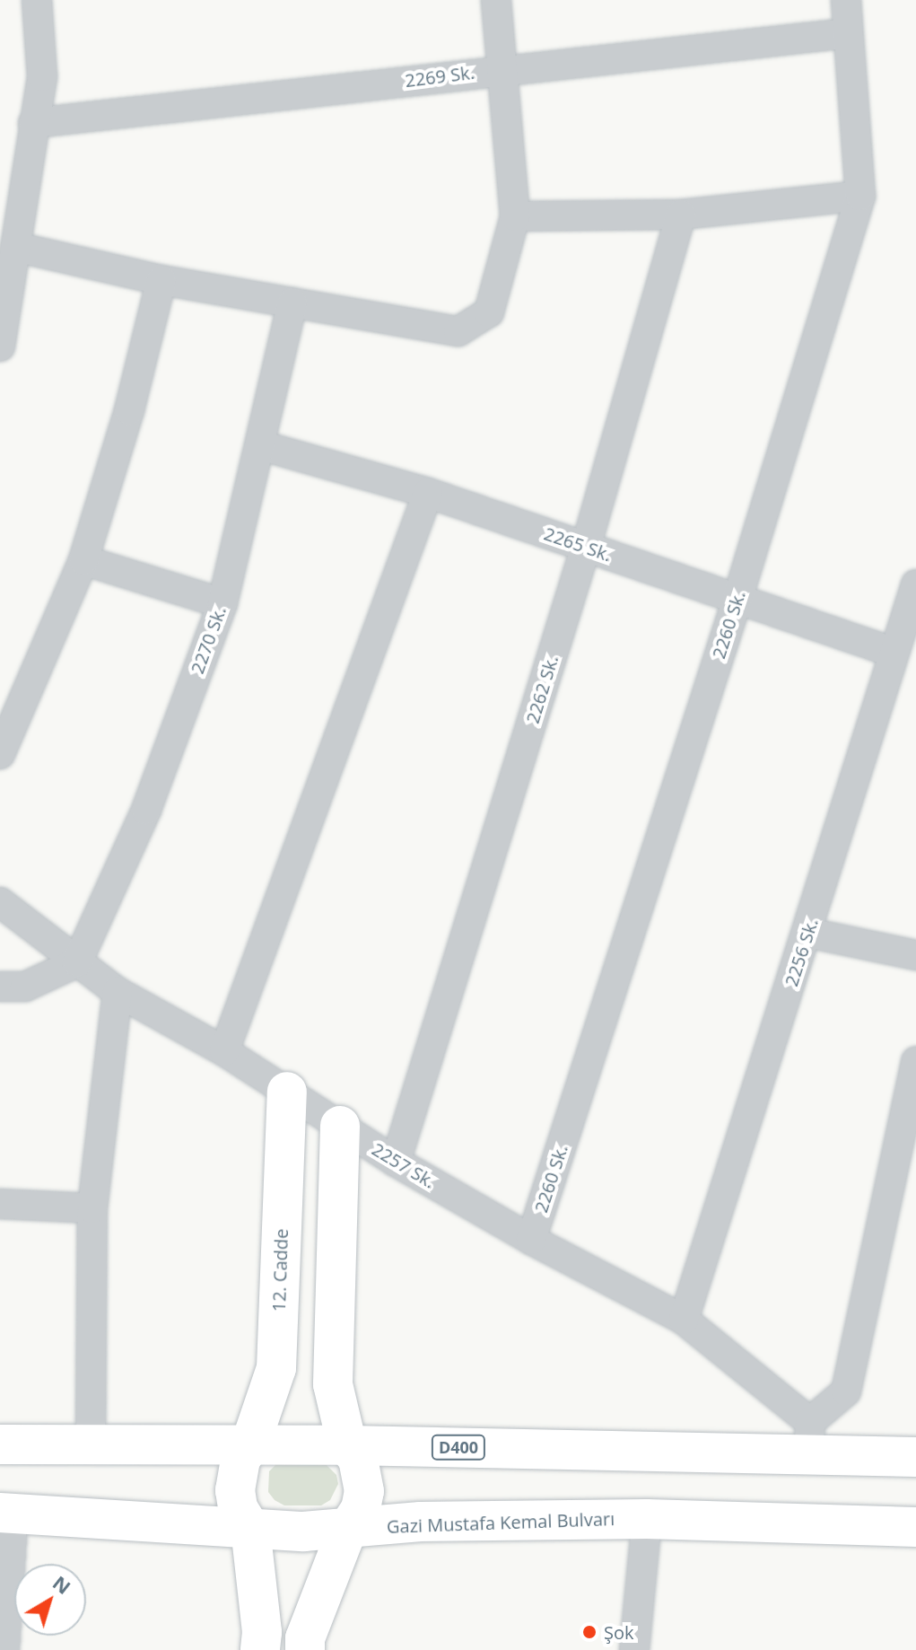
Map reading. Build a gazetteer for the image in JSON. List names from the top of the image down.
{
  "streets": {
    "main road": ["12. Cadde", "D400", "Gazi Mustafa Kemal Bulvarı"],
    "street": [
      "2269 Sk.",
      "2265 Sk.",
      "2260 Sk.",
      "2270 Sk.",
      "2262 Sk.",
      "2256 Sk.",
      "2257 Sk."
    ]
  },
  "crossings": [
    ["2269 Sk.", "2260 Sk."],
    ["2265 Sk.", "2260 Sk."],
    ["2265 Sk.", "2270 Sk."],
    ["2265 Sk.", "2262 Sk."],
    ["2265 Sk.", "2256 Sk."],
    ["2260 Sk.", "2257 Sk."],
    ["2270 Sk.", "2257 Sk."],
    ["2262 Sk.", "2257 Sk."],
    ["2256 Sk.", "2257 Sk."],
    ["2257 Sk.", "12. Cadde"],
    ["2257 Sk.", "D400"],
    ["12. Cadde", "D400"],
    ["12. Cadde", "Gazi Mustafa Kemal Bulvarı"],
    ["D400", "Gazi Mustafa Kemal Bulvarı"]
  ],
  "places": ["Şok"],
  "north": "top right"
}
